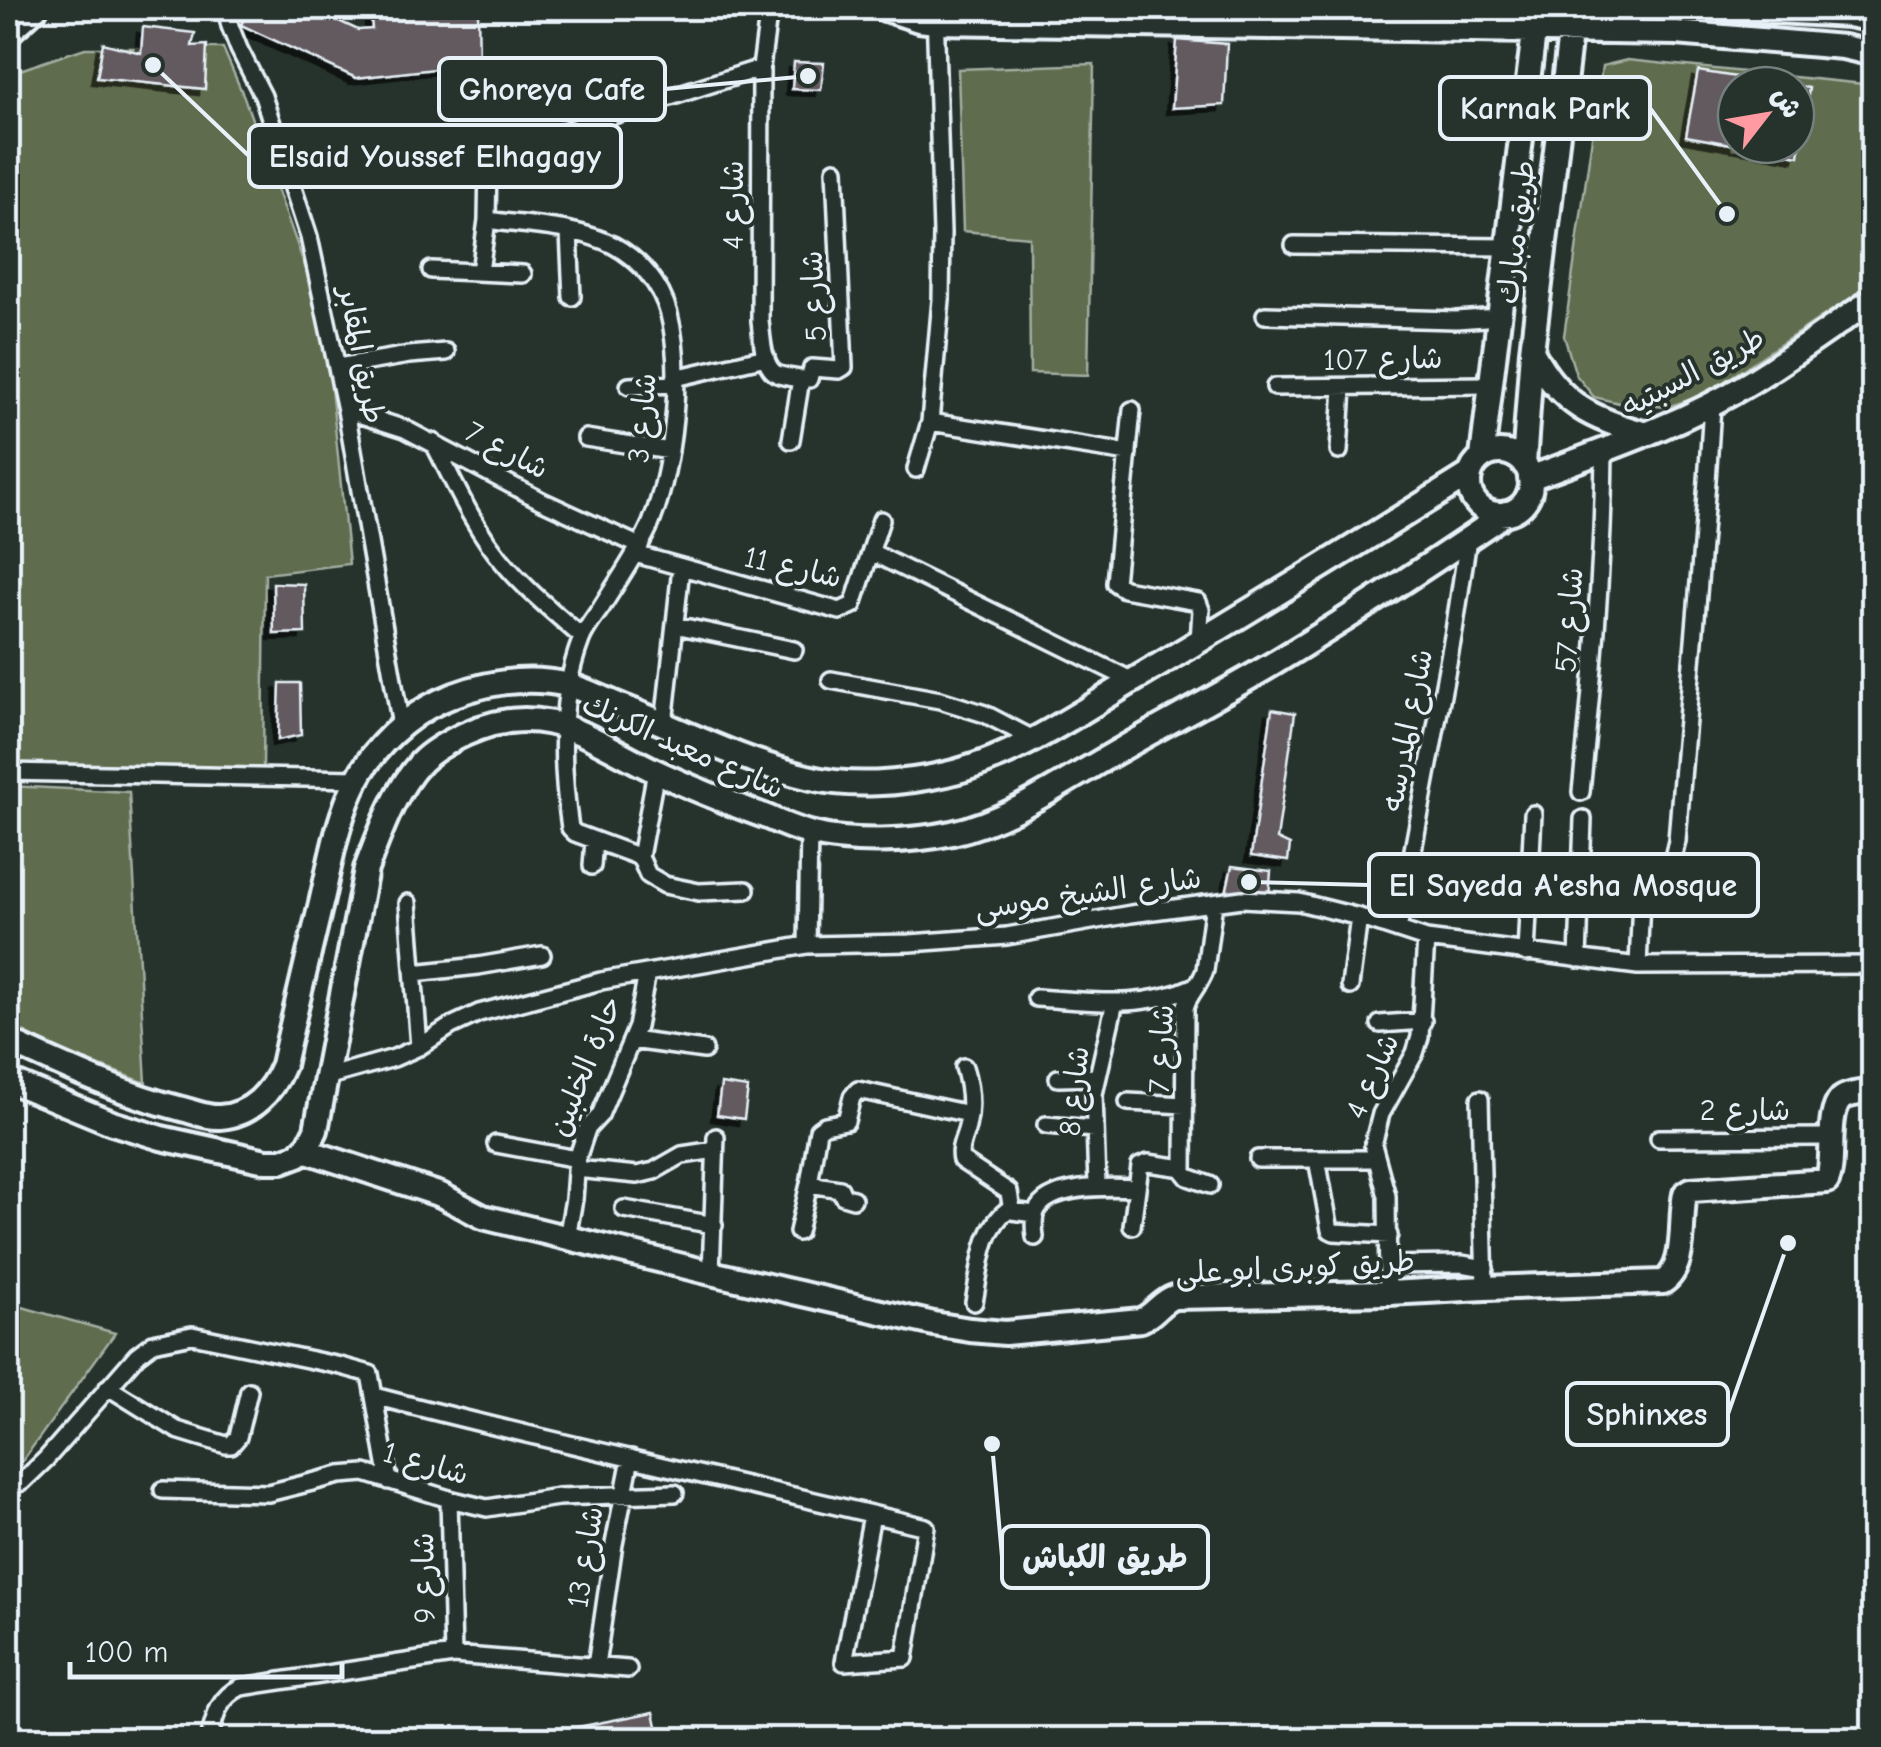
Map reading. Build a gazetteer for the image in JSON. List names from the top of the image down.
{
  "streets": {
    "street": [
      "شارع 4",
      "طريق مبارك",
      "شارع 5",
      "طريق المقابر",
      "شارع 107",
      "طريق السبتيه",
      "شارع 3",
      "شارع 7",
      "شارع 11",
      "شارع 57",
      "شارع المدرسه",
      "شارع معبد الكرنك",
      "شارع الشيخ موسى",
      "حارة الخلبين",
      "شارع 8",
      "شارع 2",
      "طريق كوبرى ابو على",
      "شارع 1",
      "شارع 13",
      "شارع 9"
    ]
  },
  "crossings": [
    ["شارع 4", "شارع الشيخ موسى"],
    ["شارع 4", "طريق كوبرى ابو على"],
    ["طريق مبارك", "شارع 107"],
    ["طريق مبارك", "طريق السبتيه"],
    ["طريق مبارك", "شارع معبد الكرنك"],
    ["طريق المقابر", "شارع 7"],
    ["طريق المقابر", "شارع معبد الكرنك"],
    ["طريق السبتيه", "شارع 57"],
    ["طريق السبتيه", "شارع معبد الكرنك"],
    ["شارع 3", "شارع 7"],
    ["شارع 3", "شارع 11"],
    ["شارع 3", "شارع معبد الكرنك"],
    ["شارع 7", "شارع 11"],
    ["شارع 7", "شارع الشيخ موسى"],
    ["شارع المدرسه", "شارع معبد الكرنك"],
    ["شارع المدرسه", "شارع الشيخ موسى"],
    ["شارع معبد الكرنك", "شارع الشيخ موسى"],
    ["شارع معبد الكرنك", "طريق كوبرى ابو على"],
    ["شارع الشيخ موسى", "حارة الخلبين"],
    ["حارة الخلبين", "طريق كوبرى ابو على"],
    ["شارع 2", "طريق كوبرى ابو على"],
    ["شارع 1", "شارع 13"],
    ["شارع 1", "شارع 9"]
  ],
  "places": [
    "Elsaid Youssef Elhagagy",
    "Ghoreya Cafe",
    "Karnak Park",
    "El Sayeda A'esha Mosque",
    "Sphinxes",
    "طريق الكباش"
  ],
  "scale_bar": "100 m",
  "north": "top right"
}
